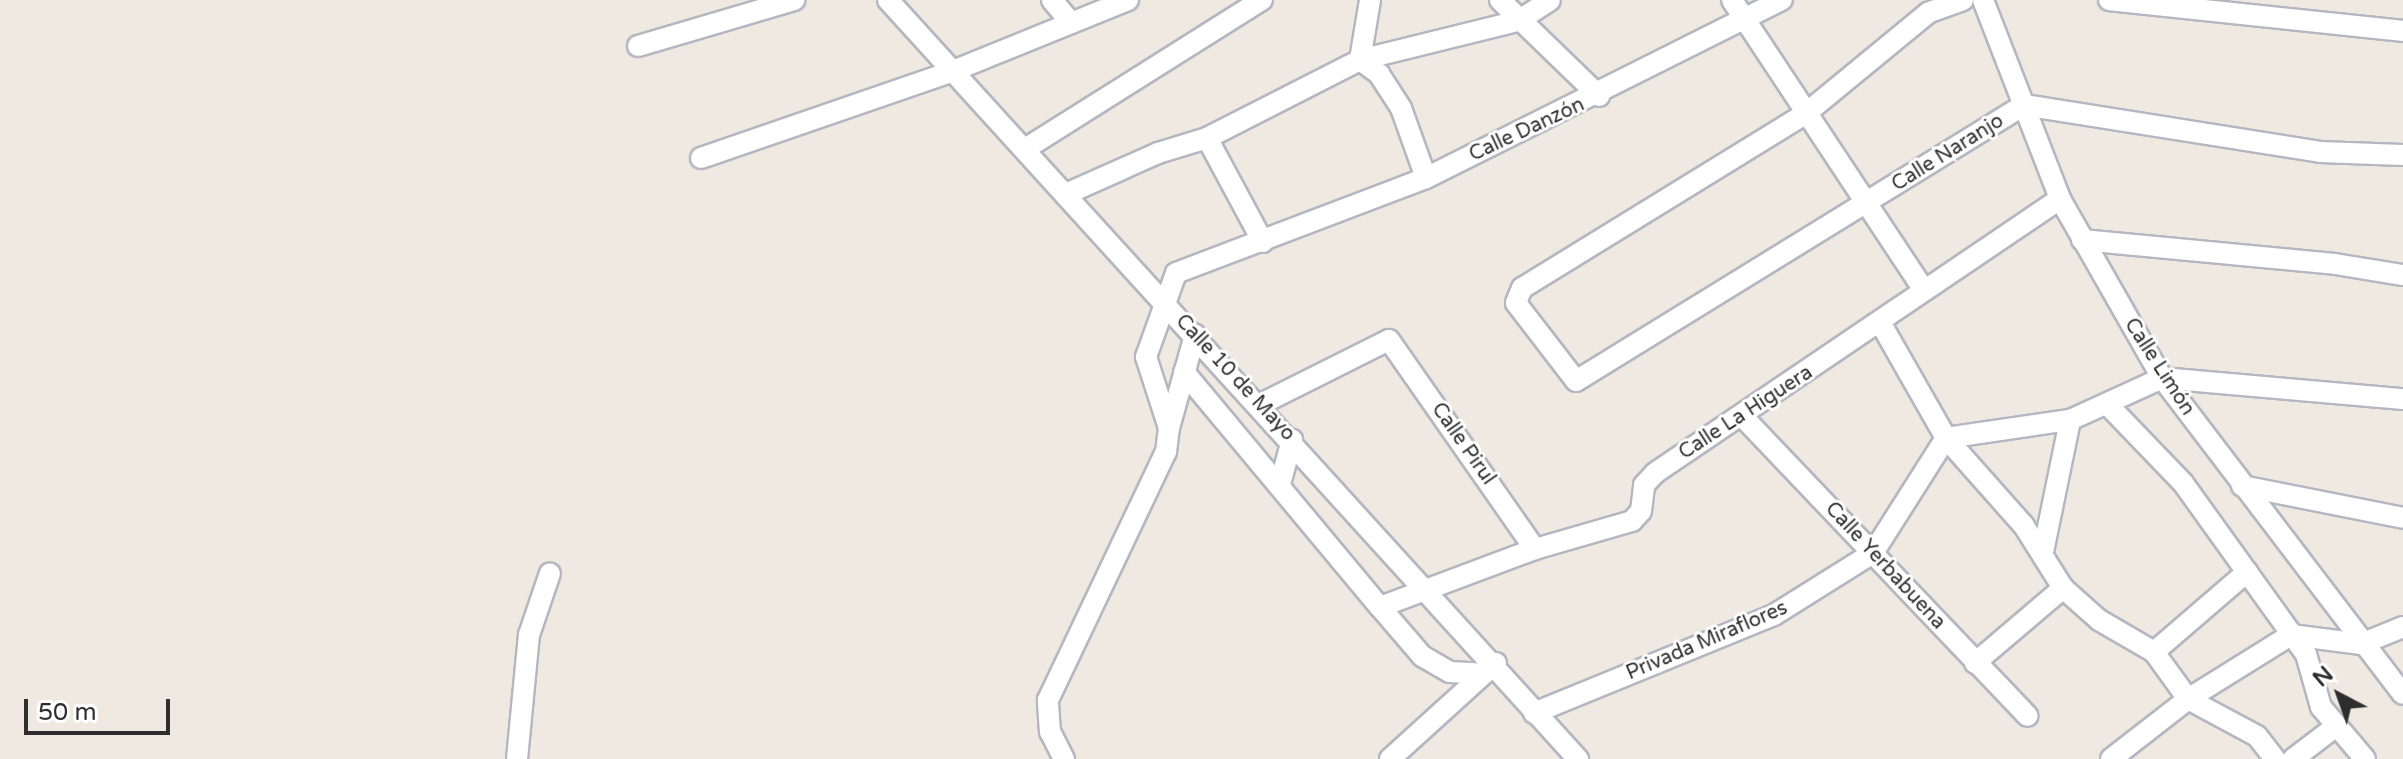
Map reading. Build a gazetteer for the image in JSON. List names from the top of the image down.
{
  "streets": {
    "street": [
      "Calle Danzón",
      "Calle Naranjo",
      "Calle Limón",
      "Calle 10 de Mayo",
      "Calle La Higuera",
      "Calle Pirul",
      "Calle Yerbabuena",
      "Privada Miraflores"
    ]
  },
  "crossings": [
    ["Calle Danzón", "Calle 10 de Mayo"],
    ["Calle Naranjo", "Calle Limón"],
    ["Calle Limón", "Calle La Higuera"],
    ["Calle 10 de Mayo", "Calle La Higuera"],
    ["Calle 10 de Mayo", "Calle Pirul"],
    ["Calle 10 de Mayo", "Privada Miraflores"],
    ["Calle La Higuera", "Calle Pirul"],
    ["Calle La Higuera", "Calle Yerbabuena"],
    ["Calle Yerbabuena", "Privada Miraflores"]
  ],
  "scale_bar": "50 m",
  "north": "top left"
}
